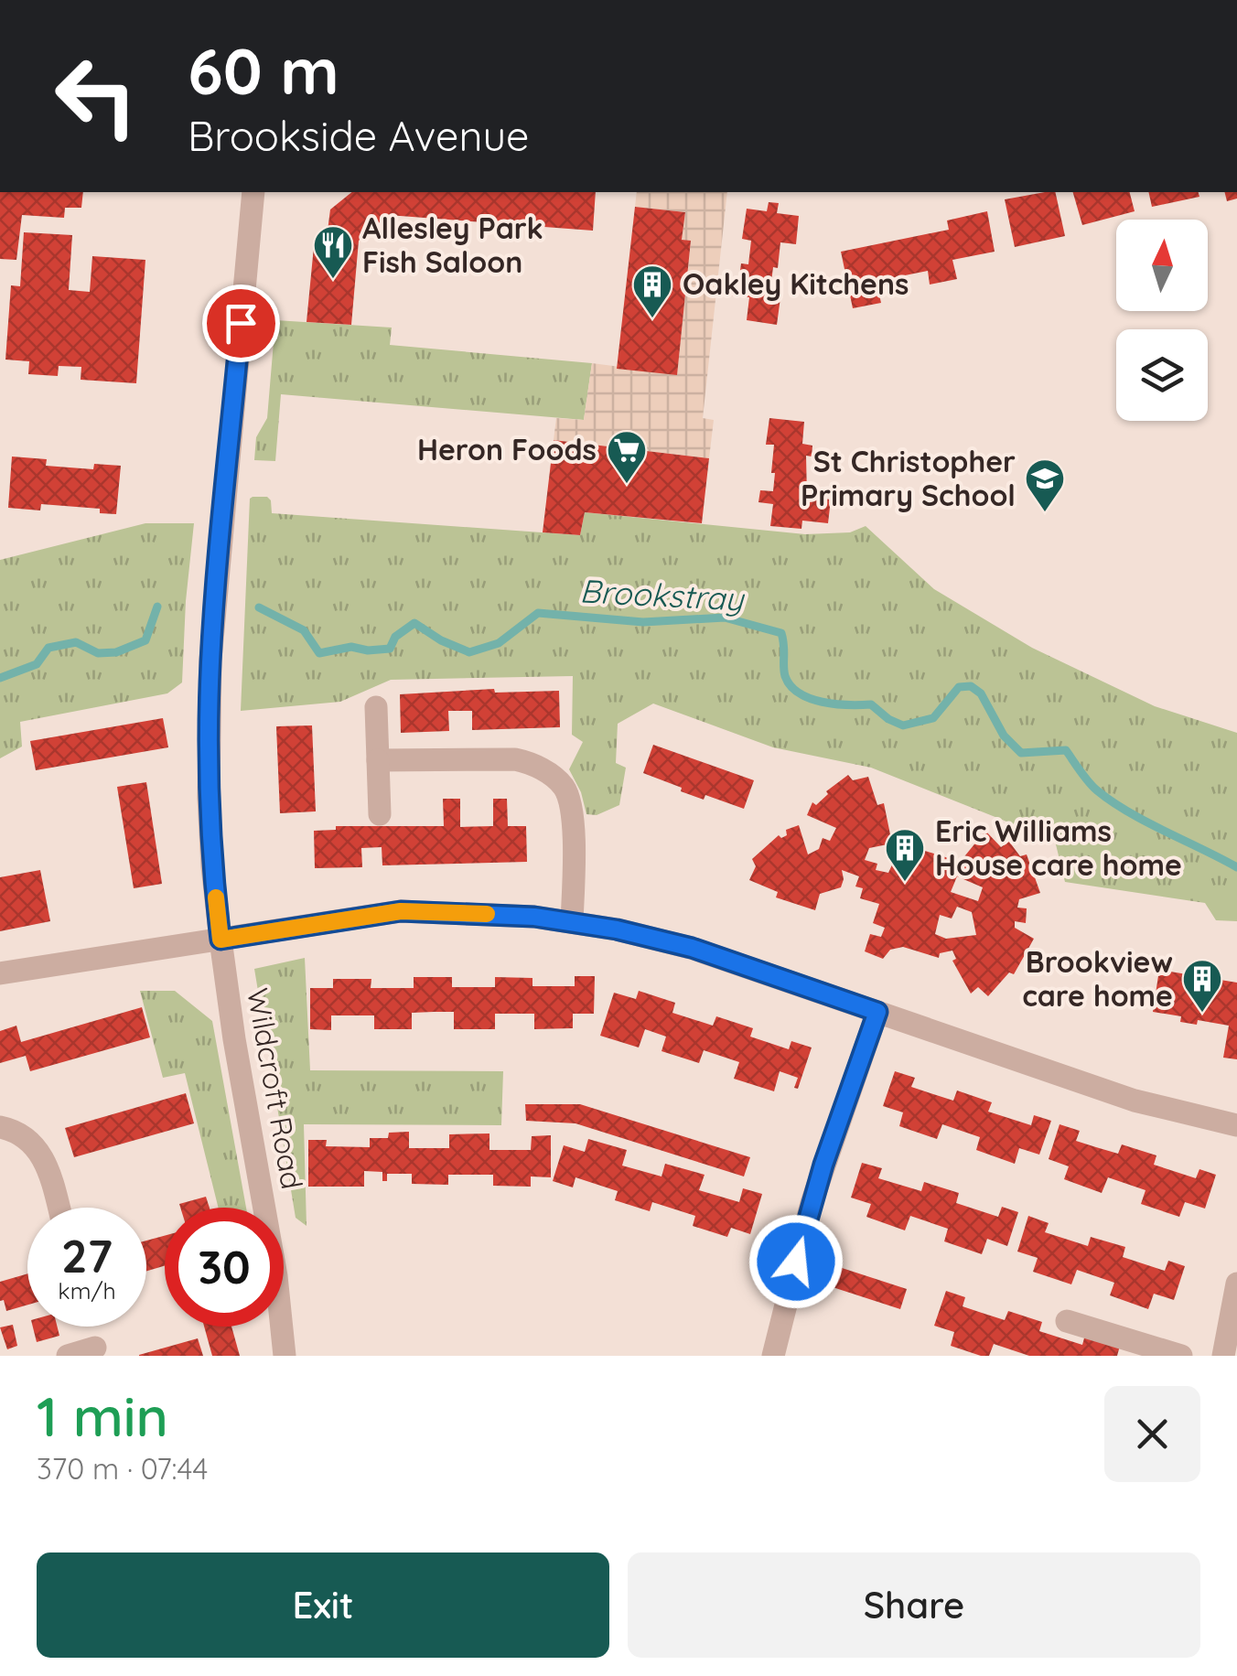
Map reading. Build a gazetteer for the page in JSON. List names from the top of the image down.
{
  "streets": {
    "street": ["Wildcroft Road"]
  },
  "water": ["Brookstray"],
  "places": {
    "restaurant": ["Allesley Park Fish Saloon"],
    "building": ["Oakley Kitchens", "Eric Williams House care home", "Brookview care home"],
    "supermarket": ["Heron Foods"],
    "school or university": ["St Christopher Primary School"]
  },
  "north": "top",
  "page": {
    "turn": ["60 m", "Brookside Avenue"],
    "speed": "27 km/h",
    "limit": "30",
    "heading": ["1 min", "370 m · 07:44"],
    "buttons": ["Exit", "Share"]
  }
}
